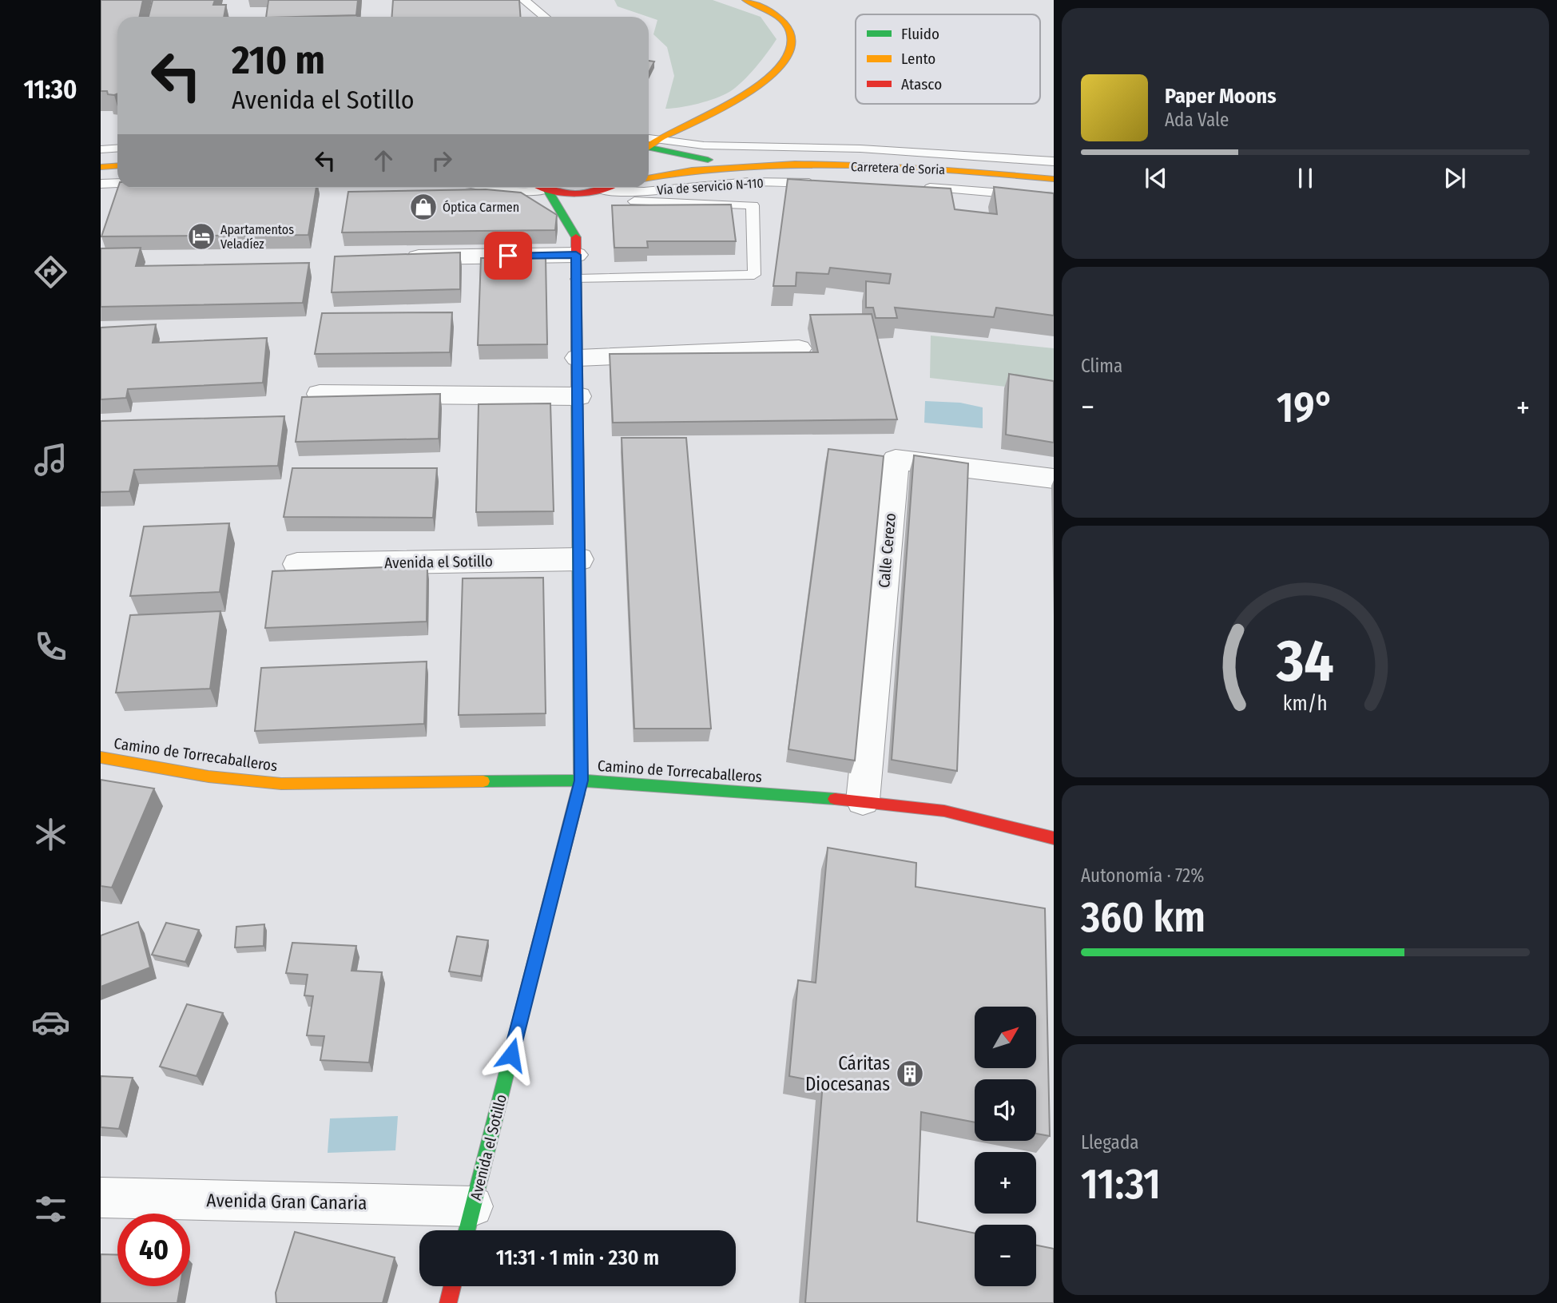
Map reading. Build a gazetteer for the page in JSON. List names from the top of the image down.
{
  "streets": {
    "main road": ["Carretera de Soria", "Avenida el Sotillo", "Camino de Torrecaballeros"],
    "street": ["Calle Cerezo", "Avenida Gran Canaria"],
    "lane": ["Vía de servicio N-110"]
  },
  "crossings": [
    ["Calle Cerezo", "Camino de Torrecaballeros"],
    ["Avenida el Sotillo", "Camino de Torrecaballeros"],
    ["Avenida el Sotillo", "Avenida Gran Canaria"]
  ],
  "places": {
    "shop": ["Óptica Carmen"],
    "hotel": ["Apartamentos Veladíez"],
    "building": ["Cáritas Diocesanas"]
  },
  "legend": ["Fluido", "Lento", "Atasco"],
  "north": "top right",
  "page": {
    "tabs": "11:30",
    "turn": ["210 m", "Avenida el Sotillo"],
    "song": ["Paper Moons", "Ada Vale"],
    "tile": [
      "Clima",
      ["Autonomía · 72%", "360 km"],
      ["Llegada", "11:31"]
    ],
    "heat": ["−", "19°", "+"],
    "map_buttons": ["+", "−"],
    "limit": "40",
    "trip": "11:31 · 1 min · 230 m",
    "gauge": ["34", "km/h"]
  }
}
